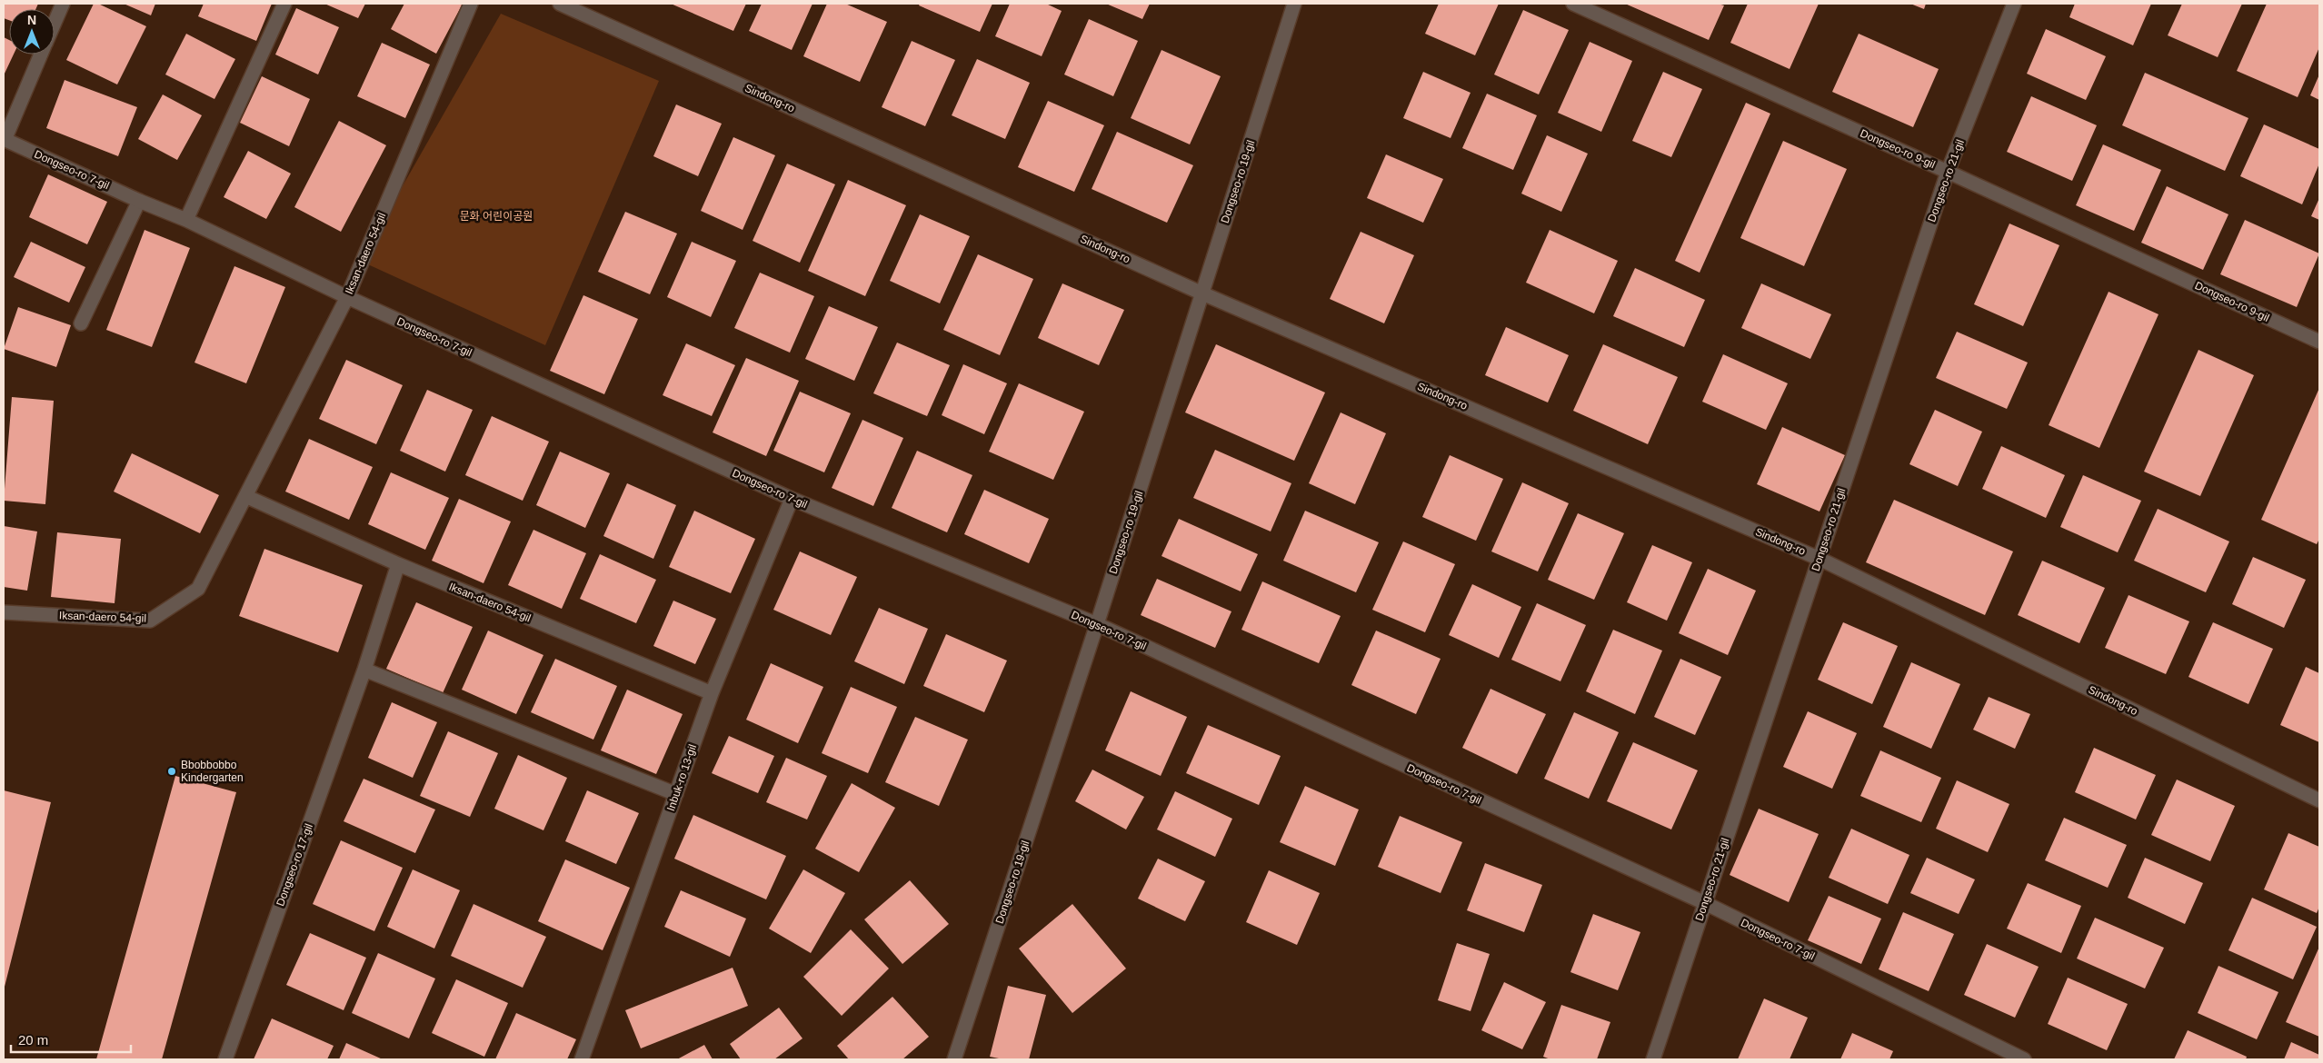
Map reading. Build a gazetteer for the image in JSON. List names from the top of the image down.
{
  "streets": {
    "street": [
      "Sindong-ro",
      "Dongseo-ro 9-gil",
      "Dongseo-ro 7-gil",
      "Dongseo-ro 21-gil",
      "Dongseo-ro 19-gil",
      "Iksan-daero 54-gil",
      "Inbuk-ro 13-gil",
      "Dongseo-ro 17-gil"
    ]
  },
  "crossings": [
    ["Sindong-ro", "Dongseo-ro 21-gil"],
    ["Sindong-ro", "Dongseo-ro 19-gil"],
    ["Dongseo-ro 9-gil", "Dongseo-ro 21-gil"],
    ["Dongseo-ro 7-gil", "Dongseo-ro 21-gil"],
    ["Dongseo-ro 7-gil", "Dongseo-ro 19-gil"],
    ["Dongseo-ro 7-gil", "Iksan-daero 54-gil"],
    ["Dongseo-ro 7-gil", "Inbuk-ro 13-gil"],
    ["Iksan-daero 54-gil", "Inbuk-ro 13-gil"],
    ["Iksan-daero 54-gil", "Dongseo-ro 17-gil"]
  ],
  "parks": ["문화 어린이공원"],
  "places": ["Bbobbobbo Kindergarten"],
  "scale_bar": "20 m",
  "north": "top"
}
